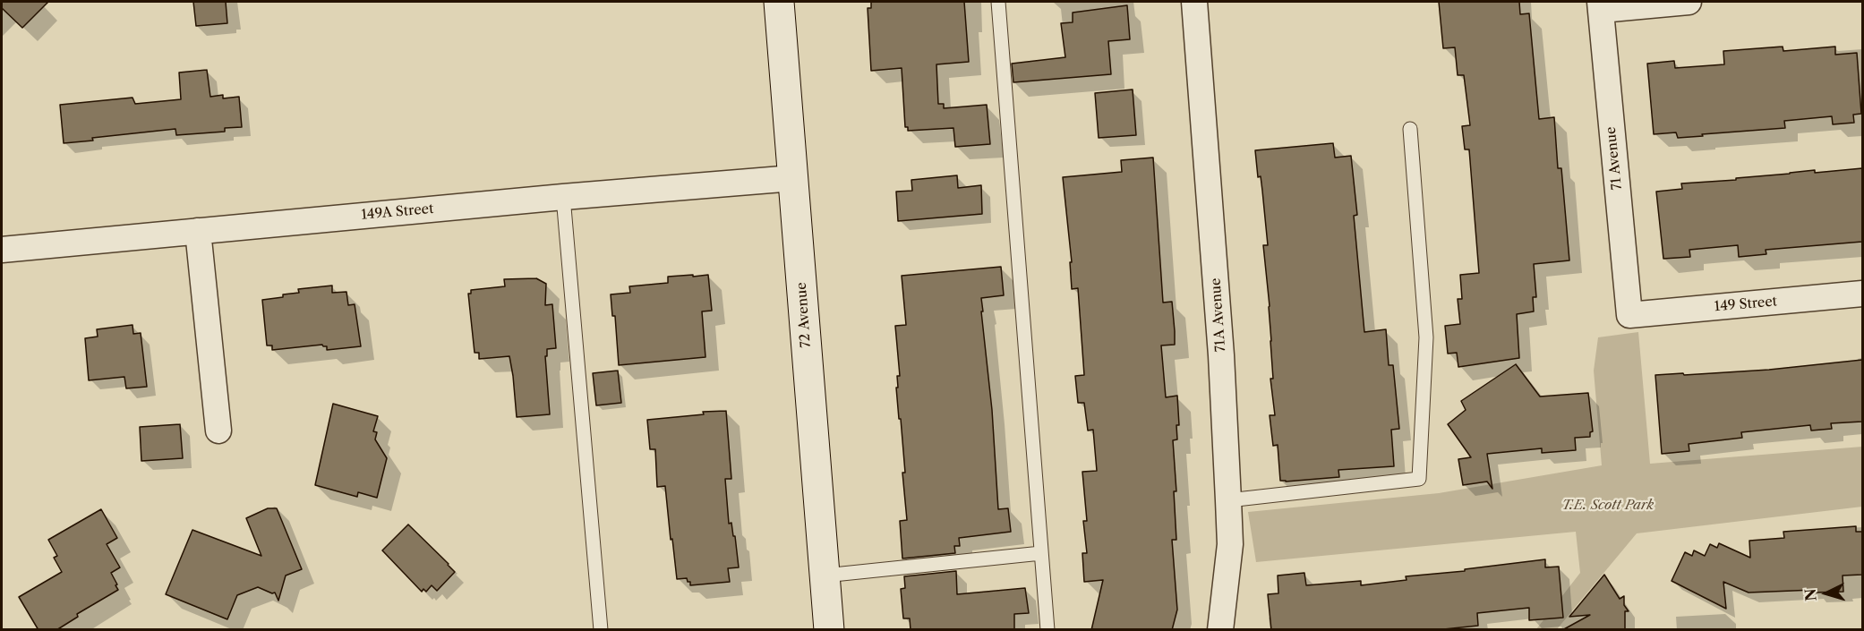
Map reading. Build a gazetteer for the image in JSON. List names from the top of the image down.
{
  "streets": {
    "main road": ["72 Avenue"],
    "street": [
      "71 Avenue",
      "149A Street",
      "149 Street",
      "71A Avenue"
    ]
  },
  "crossings": [
    ["71 Avenue", "149 Street"],
    ["149A Street", "72 Avenue"]
  ],
  "parks": ["T.E. Scott Park"],
  "north": "left"
}
